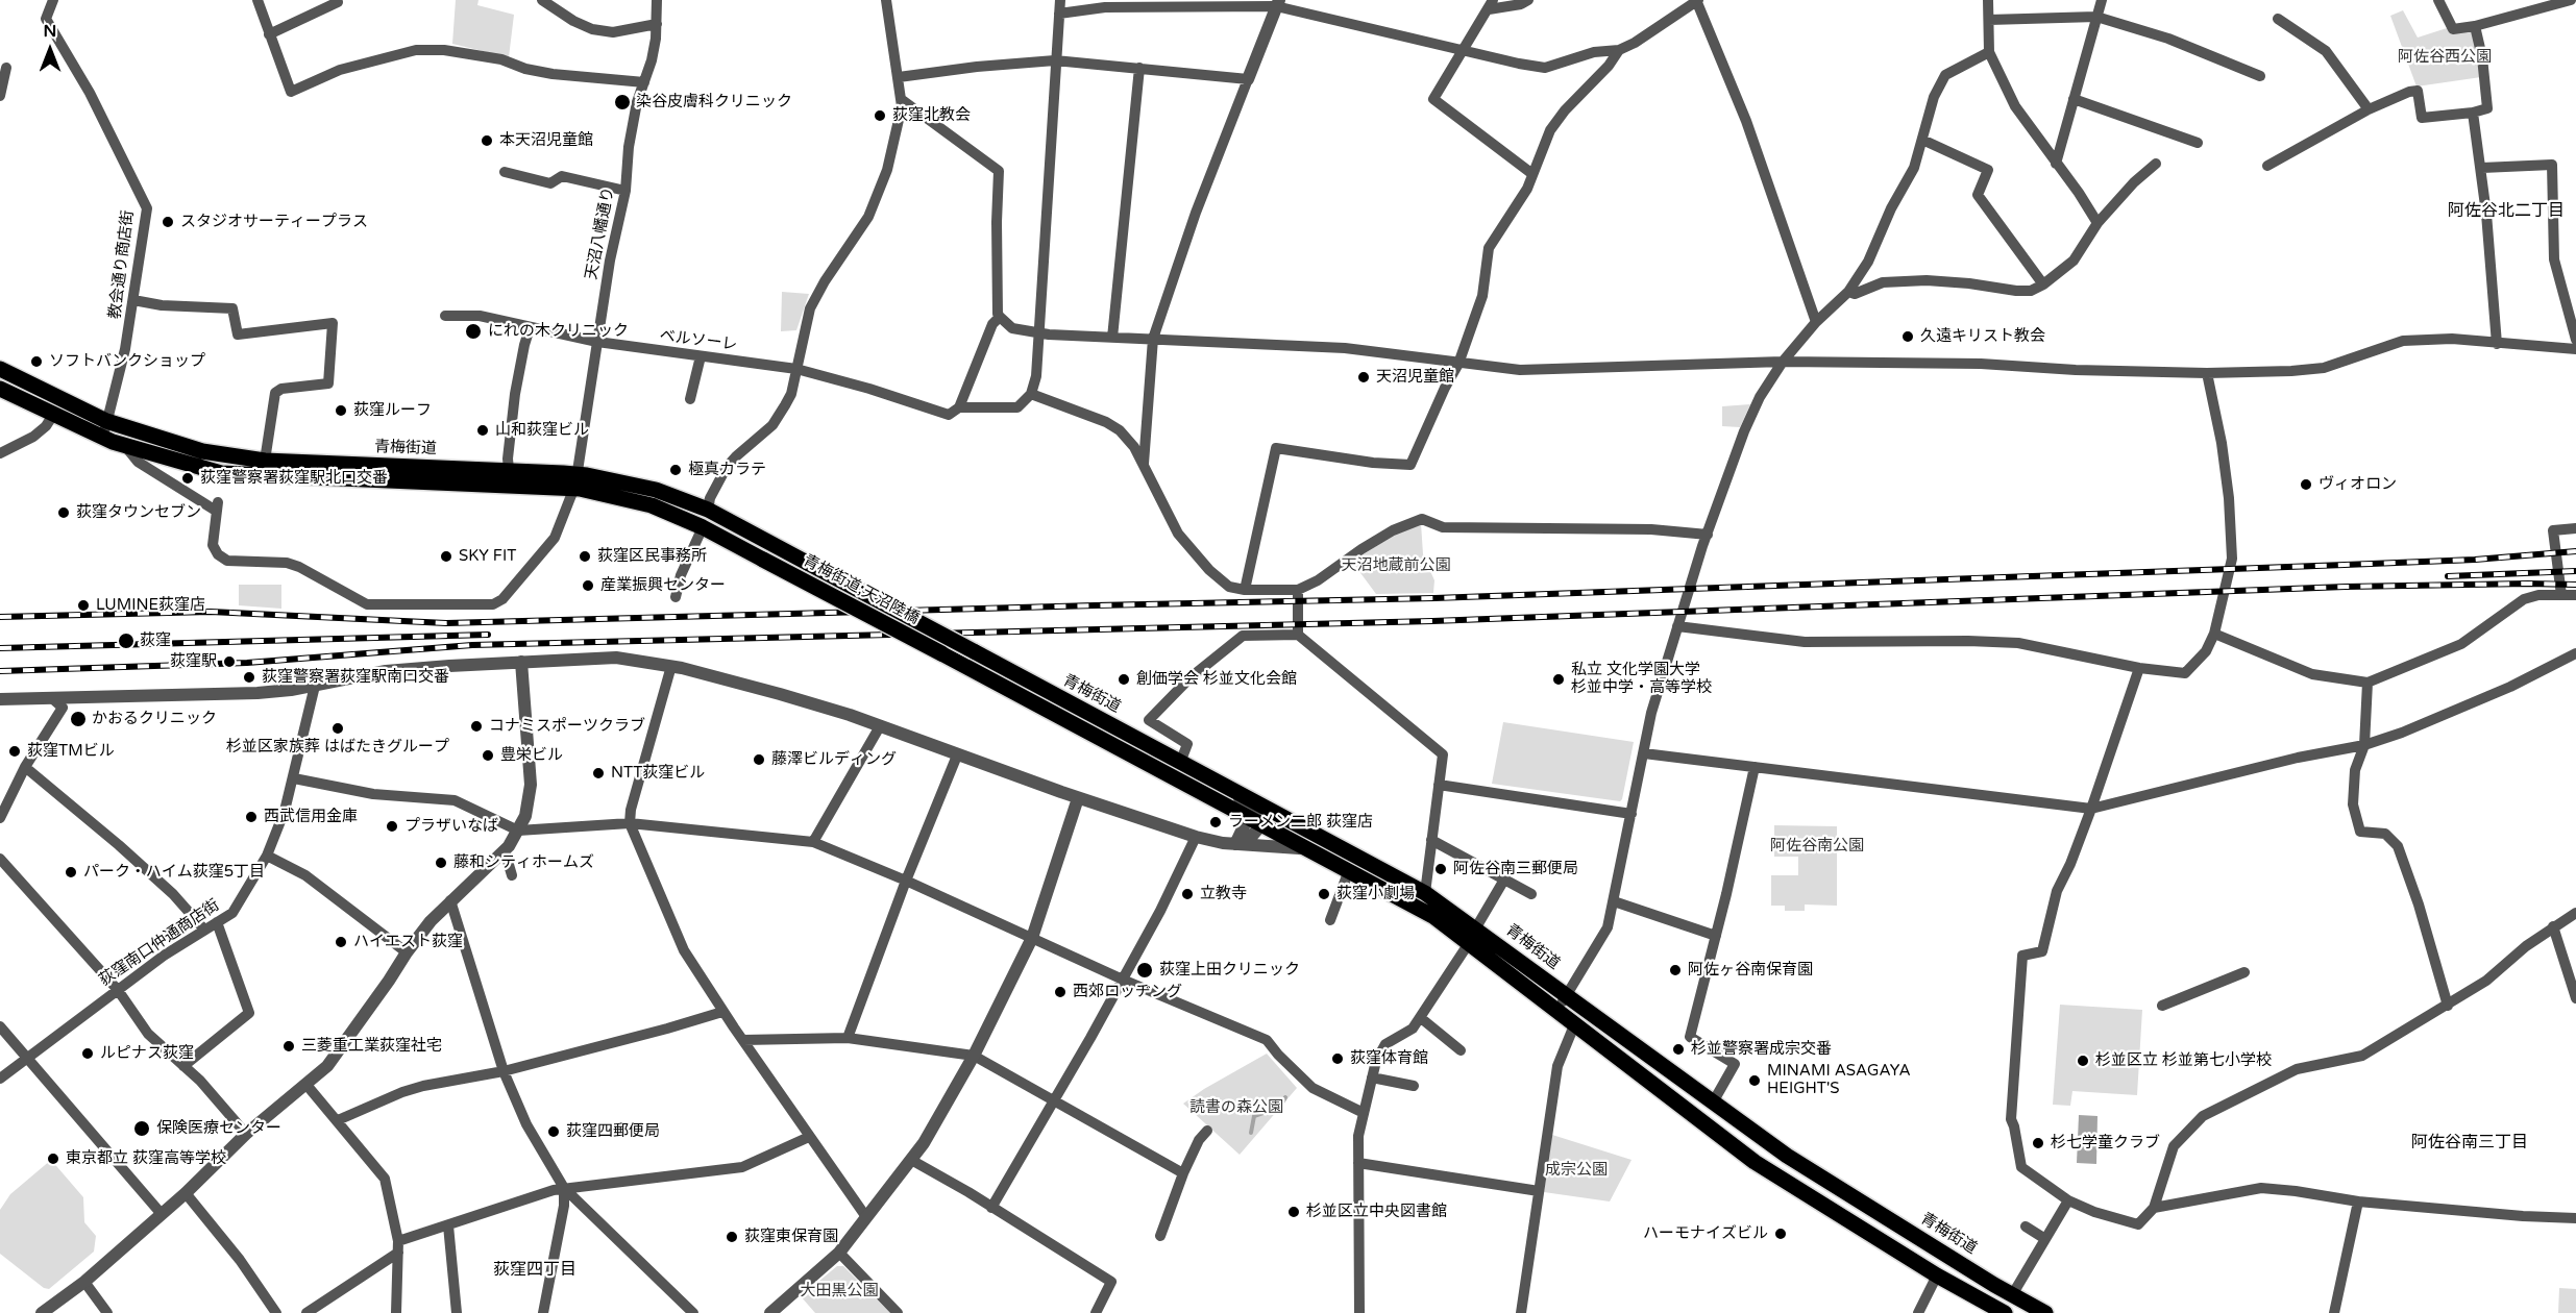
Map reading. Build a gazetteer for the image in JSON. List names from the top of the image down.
{
  "streets": {
    "main road": ["青梅街道", "青梅街道;天沼陸橋"],
    "street": [
      "天沼八幡通り",
      "教会通り商店街",
      "ベルソーレ",
      "荻窪南口仲通商店街"
    ]
  },
  "crossings": [
    ["天沼八幡通り", "ベルソーレ"],
    ["天沼八幡通り", "青梅街道"],
    ["教会通り商店街", "青梅街道"],
    ["青梅街道", "青梅街道;天沼陸橋"]
  ],
  "districts": ["阿佐谷北二丁目", "阿佐谷南三丁目", "荻窪四丁目"],
  "parks": [
    "阿佐谷西公園",
    "天沼地蔵前公園",
    "阿佐谷南公園",
    "読書の森公園",
    "成宗公園",
    "大田黒公園"
  ],
  "places": [
    "染谷皮膚科クリニック",
    "荻窪北教会",
    "本天沼児童館",
    "スタジオサーティープラス",
    "にれの木クリニック",
    "久遠キリスト教会",
    "ソフトバンクショップ",
    "天沼児童館",
    "荻窪ルーフ",
    "山和荻窪ビル",
    "極真カラテ",
    "荻窪警察署荻窪駅北口交番",
    "ヴィオロン",
    "荻窪タウンセブン",
    "SKY FIT",
    "荻窪区民事務所",
    "産業振興センター",
    "LUMINE荻窪店",
    "荻窪",
    "荻窪駅",
    "荻窪警察署荻窪駅南口交番",
    "創価学会 杉並文化会館",
    "私立 文化学園大学 杉並中学・高等学校",
    "かおるクリニック",
    "コナミスポーツクラブ",
    "杉並区家族葬 はばたきグループ",
    "荻窪TMビル",
    "豊栄ビル",
    "藤澤ビルディング",
    "NTT荻窪ビル",
    "西武信用金庫",
    "ラーメン二郎 荻窪店",
    "プラザいなば",
    "藤和シティホームズ",
    "阿佐谷南三郵便局",
    "パーク・ハイム荻窪5丁目",
    "立教寺",
    "荻窪小劇場",
    "ハイエスト荻窪",
    "荻窪上田クリニック",
    "阿佐ヶ谷南保育園",
    "西郊ロッヂング",
    "三菱重工業荻窪社宅",
    "杉並警察署成宗交番",
    "ルピナス荻窪",
    "荻窪体育館",
    "杉並区立 杉並第七小学校",
    "MINAMI ASAGAYA HEIGHT'S",
    "保険医療センター",
    "荻窪四郵便局",
    "杉七学童クラブ",
    "東京都立 荻窪高等学校",
    "杉並区立中央図書館",
    "ハーモナイズビル",
    "荻窪東保育園"
  ],
  "north": "top"
}
